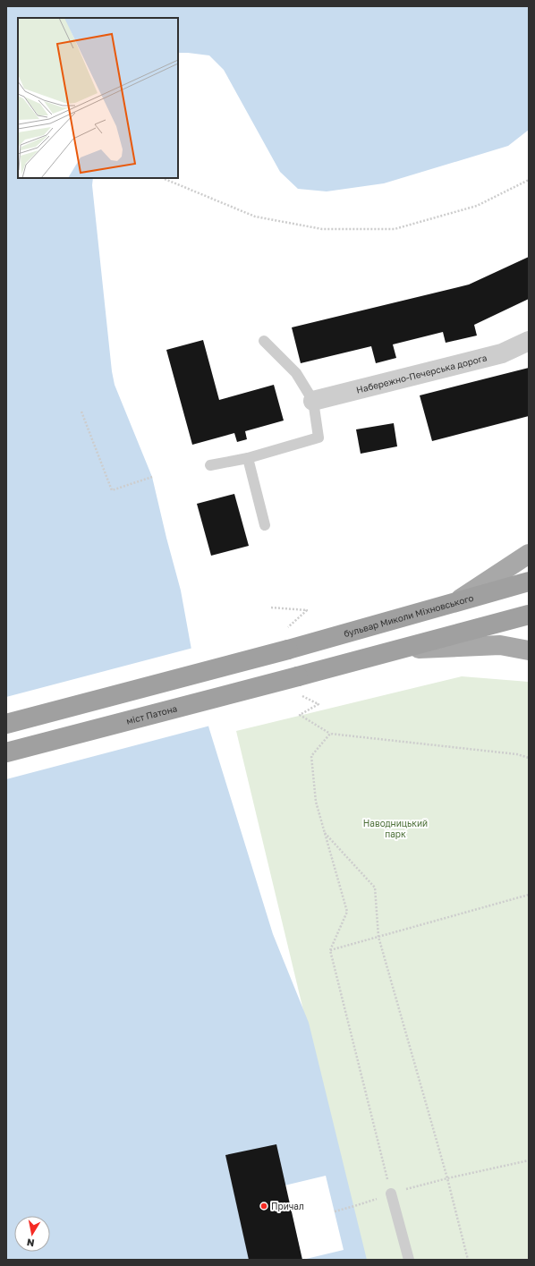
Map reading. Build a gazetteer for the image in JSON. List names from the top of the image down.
{
  "streets": {
    "highway": ["бульвар Миколи Міхновського", "міст Патона"],
    "street": ["Набережно-Печерська дорога"]
  },
  "parks": ["Наводницький парк"],
  "places": ["Причал"],
  "north": "bottom"
}
